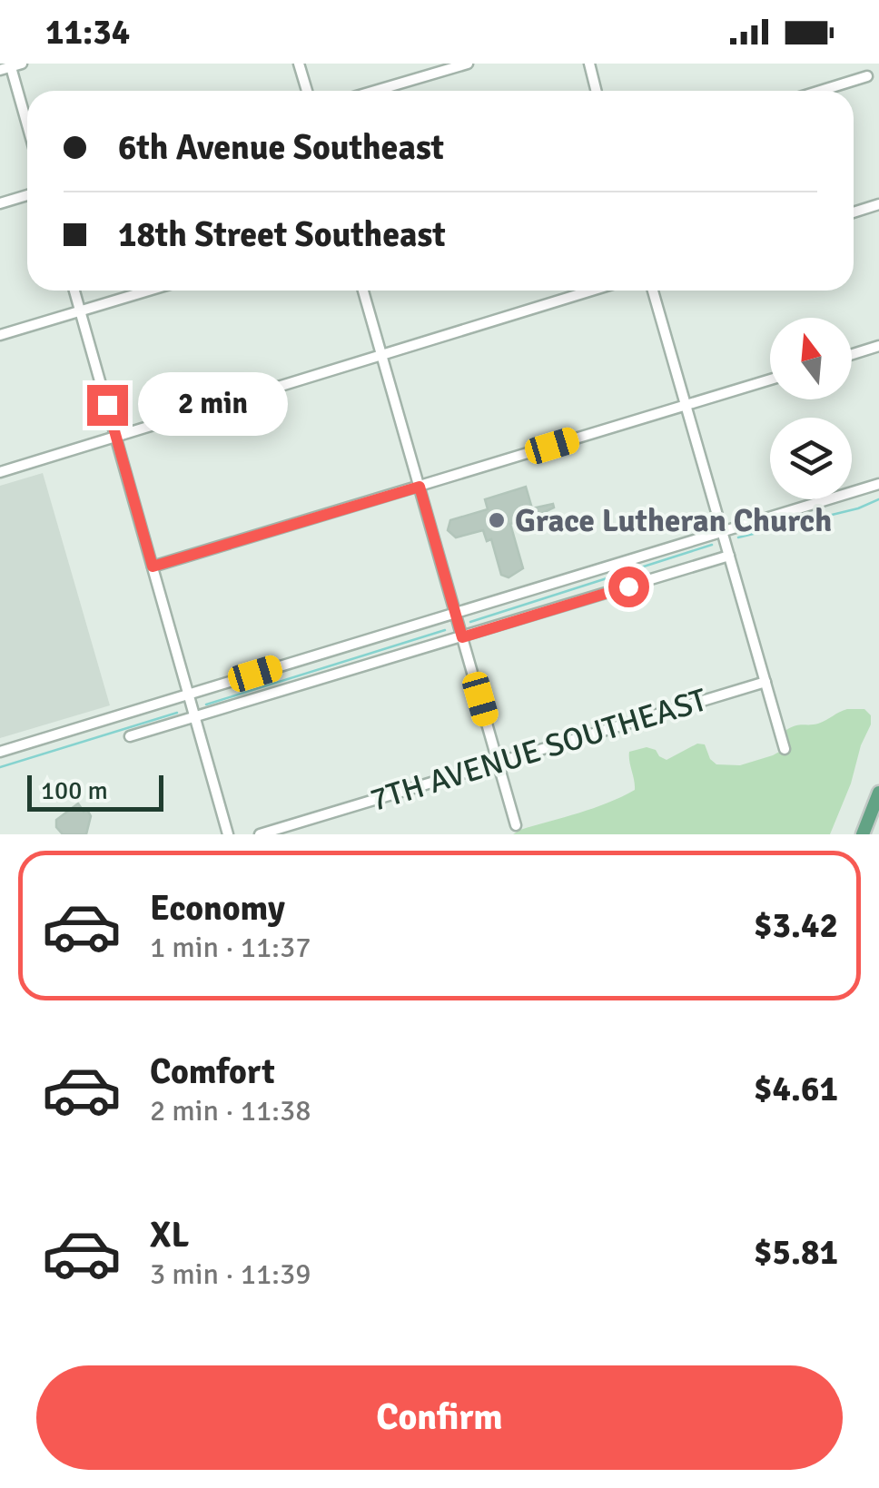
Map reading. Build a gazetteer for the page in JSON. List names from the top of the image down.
{
  "streets": {
    "street": ["7TH AVENUE SOUTHEAST"]
  },
  "places": ["Grace Lutheran Church"],
  "scale_bar": "100 m",
  "north": "top",
  "page": {
    "status": "11:34",
    "banner": ["6th Avenue Southeast", "18th Street Southeast"],
    "bubble": "2 min",
    "scale": "100 m",
    "list": [
      {
        "name": "Economy",
        "note": "1 min · 11:37",
        "value": "$3.42"
      },
      {
        "name": "Comfort",
        "note": "2 min · 11:38",
        "value": "$4.61"
      },
      {
        "name": "XL",
        "note": "3 min · 11:39",
        "value": "$5.81"
      }
    ],
    "buttons": "Confirm"
  }
}
